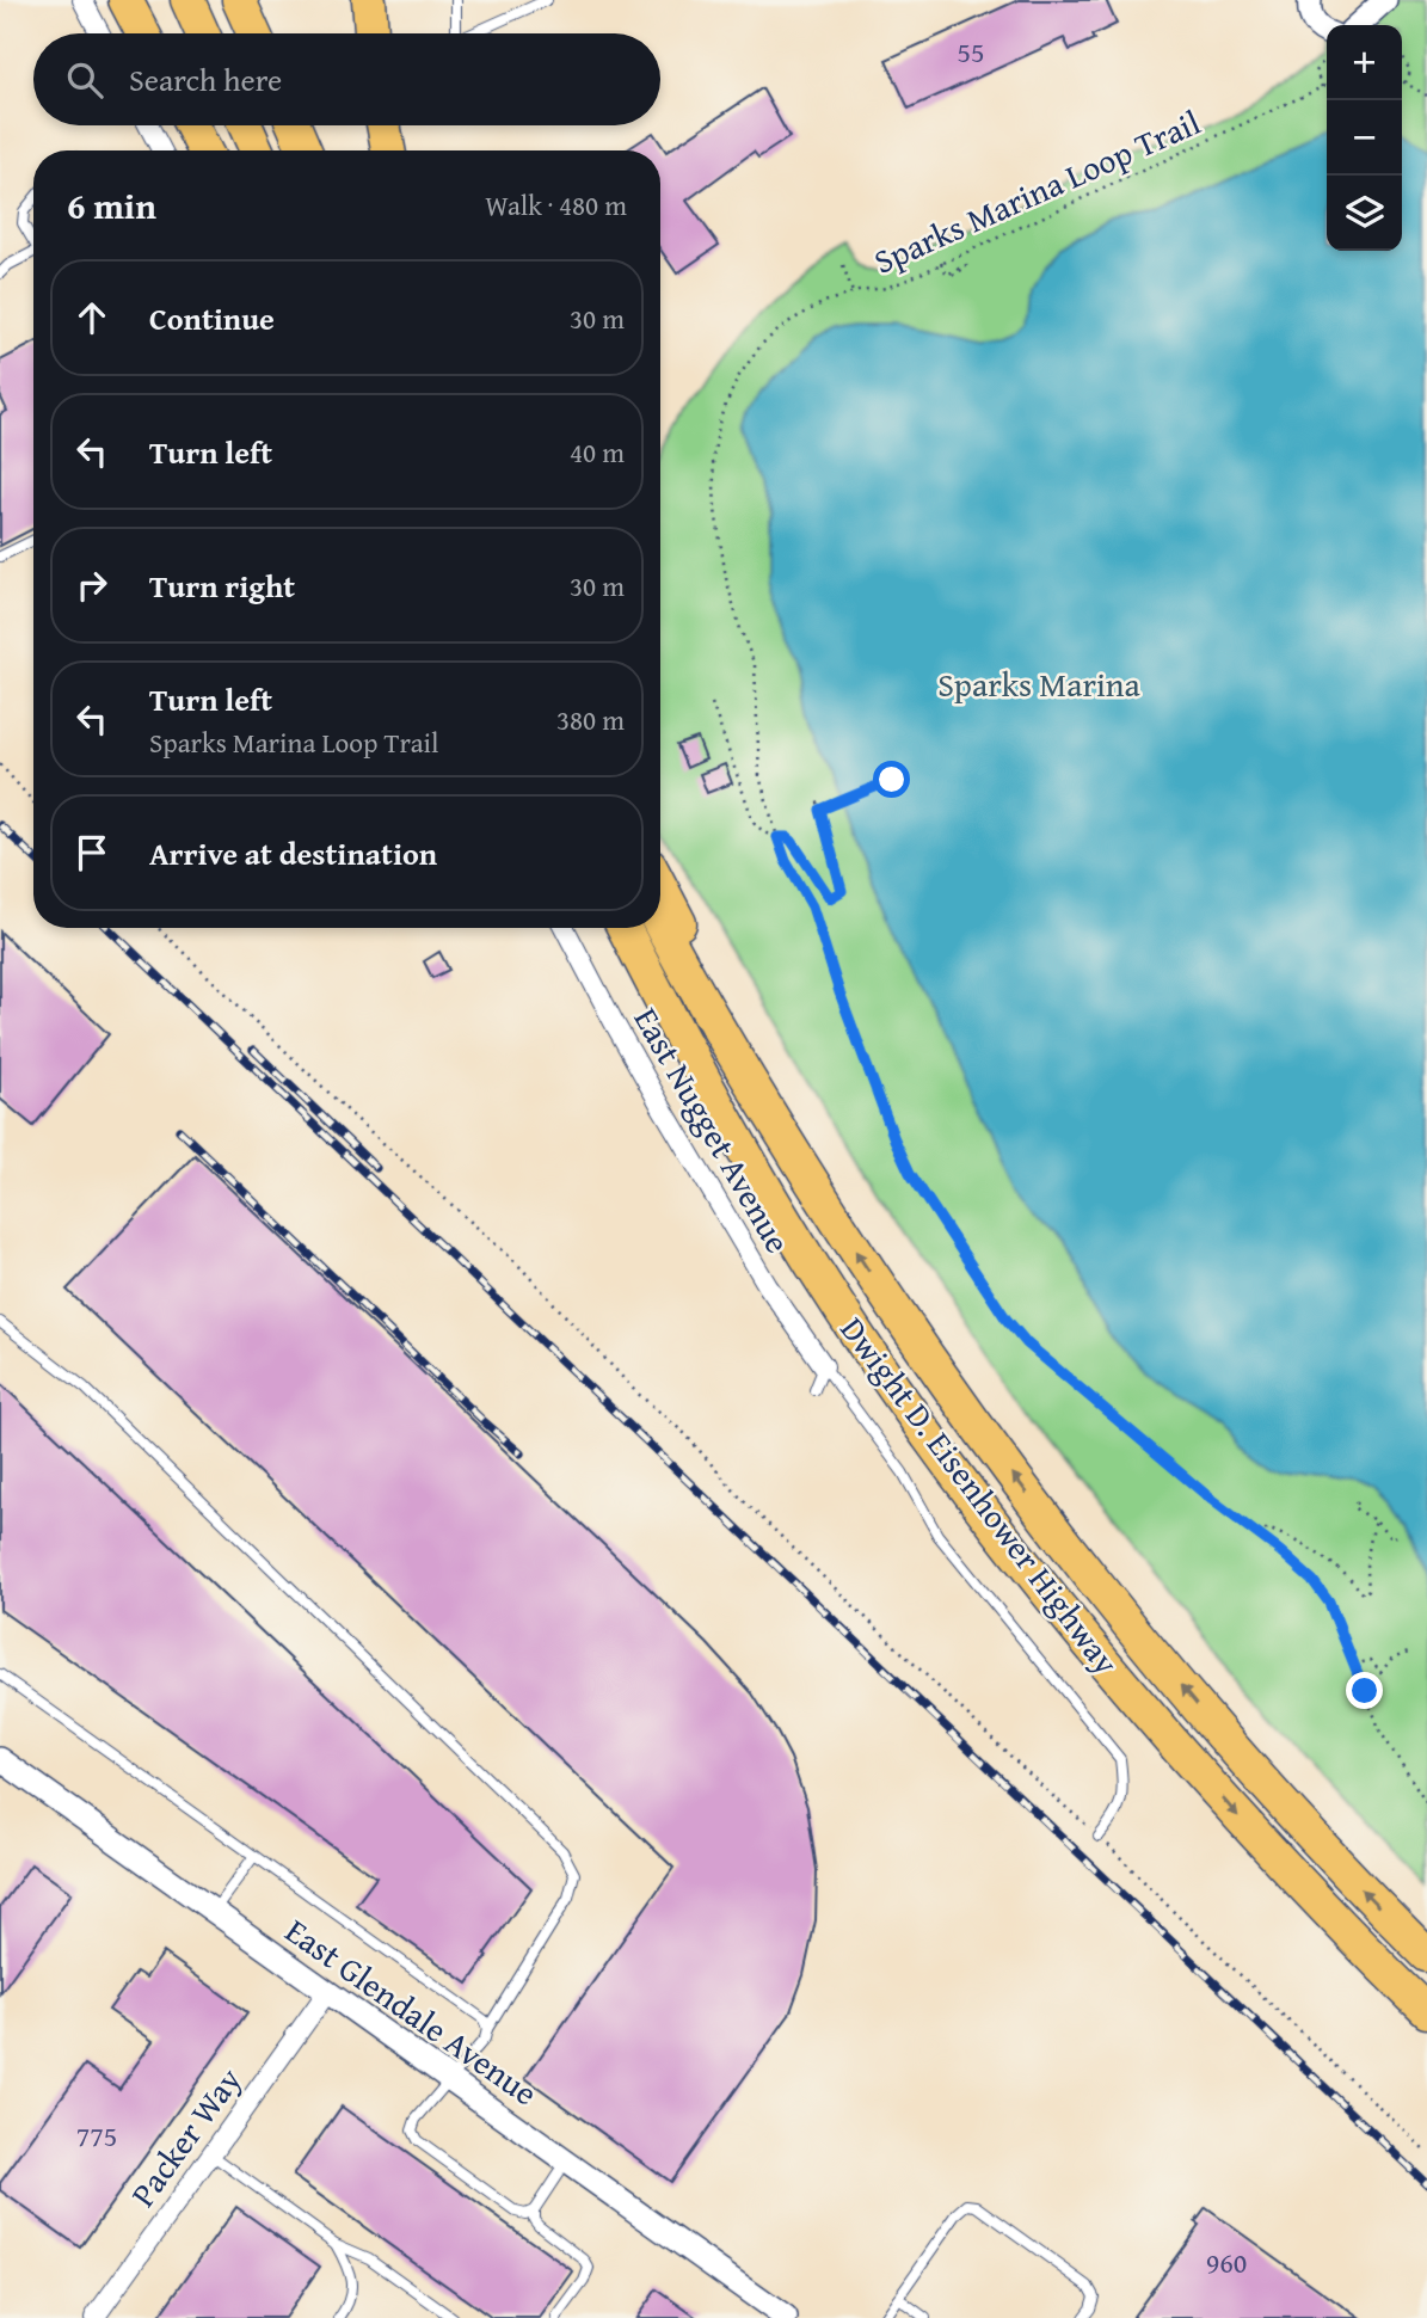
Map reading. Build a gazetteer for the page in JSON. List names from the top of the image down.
{
  "streets": {
    "highway": ["Dwight D. Eisenhower Highway"],
    "street": ["East Nugget Avenue", "East Glendale Avenue", "Packer Way"],
    "path": ["Sparks Marina Loop Trail"]
  },
  "crossings": [
    ["East Glendale Avenue", "Packer Way"]
  ],
  "parks": ["Sparks Marina"],
  "house_numbers": ["55", "775", "960"],
  "page": {
    "map_buttons": ["+", "−"],
    "search": "Search here",
    "heading": ["6 min", "Walk · 480 m"],
    "list": [
      ["Continue", "30 m"],
      ["Turn left", "40 m"],
      ["Turn right", "30 m"],
      ["Turn left", "Sparks Marina Loop Trail", "380 m"],
      "Arrive at destination"
    ]
  }
}
